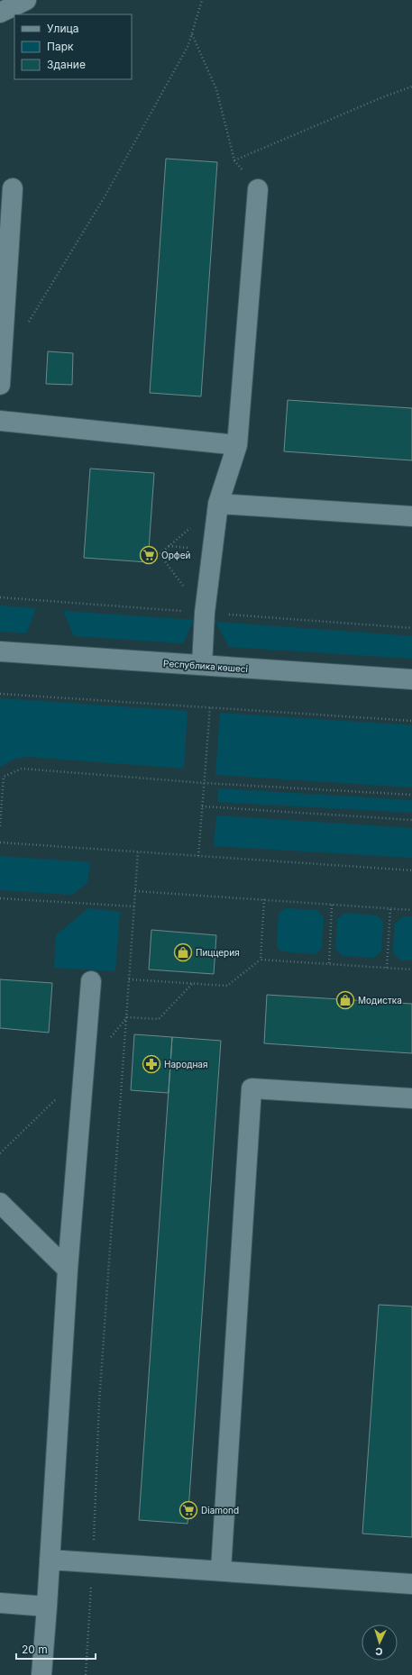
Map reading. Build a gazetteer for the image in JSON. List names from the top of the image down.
{
  "streets": {
    "street": ["Республика көшесі"]
  },
  "places": {
    "supermarket": ["Орфей", "Diamond"],
    "shop": ["Пиццерия", "Модистка"],
    "pharmacy": ["Народная"]
  },
  "legend": ["Улица", "Парк", "Здание"],
  "scale_bar": "20 m",
  "north": "bottom"
}
